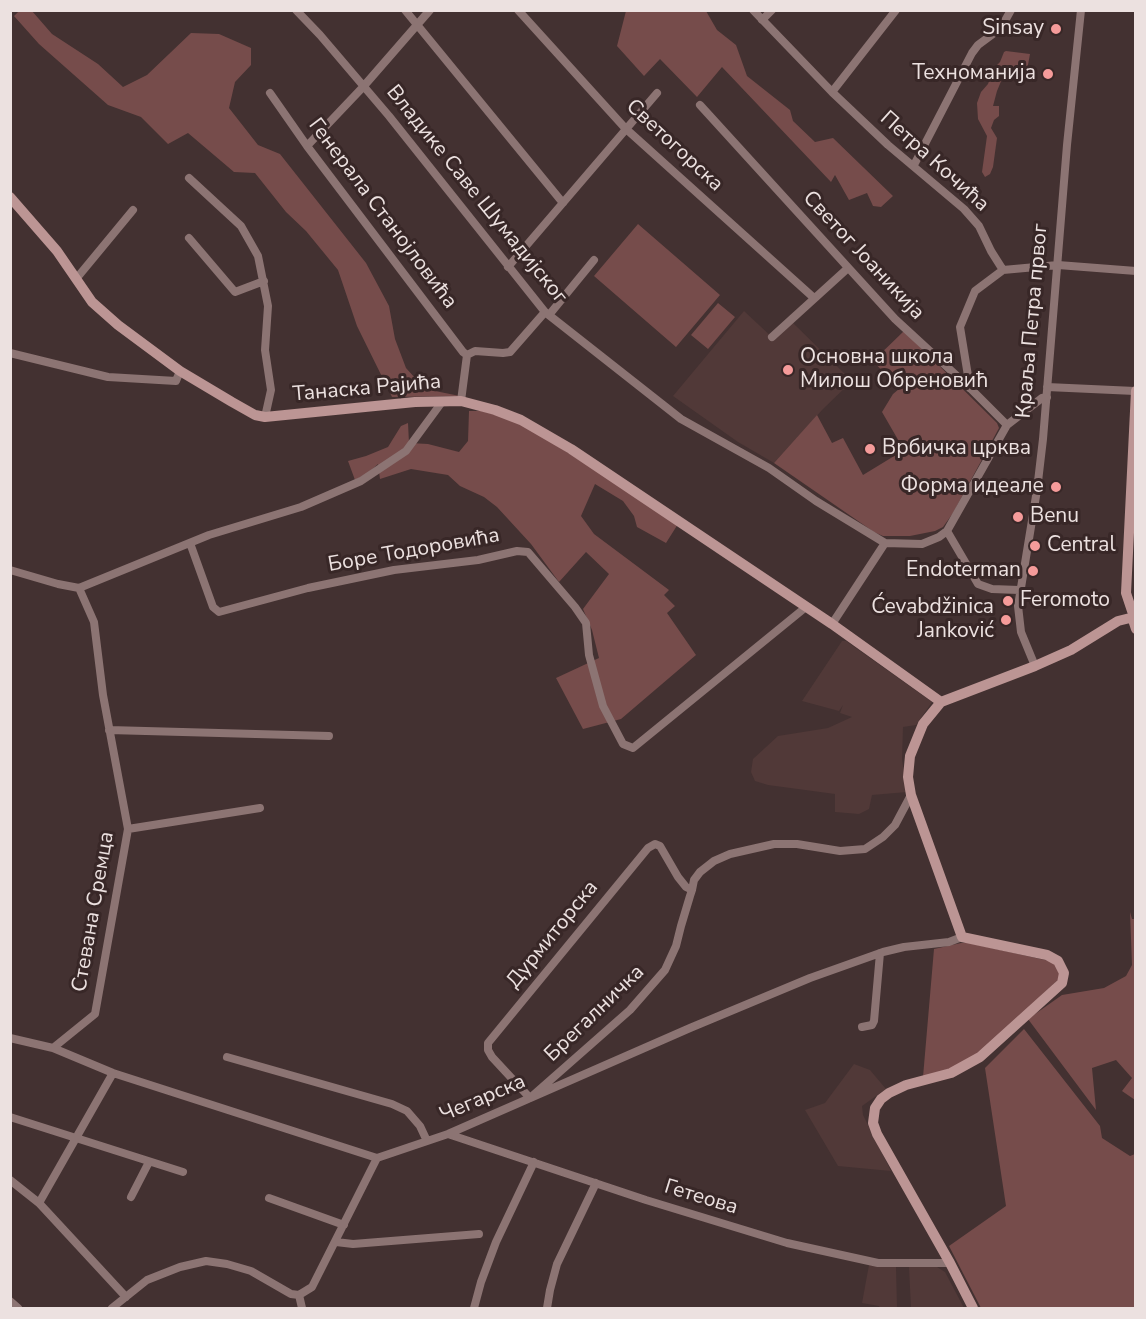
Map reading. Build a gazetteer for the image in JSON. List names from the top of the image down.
{
  "streets": {
    "street": [
      "Светогорска",
      "Петра Кочића",
      "Владике Саве Шумадијског",
      "Генерала Станојловића",
      "Светог Јоаникија",
      "Краља Петра првог",
      "Танаска Рајића",
      "Боре Тодоровића",
      "Стевана Сремца",
      "Дурмиторска",
      "Брегалничка",
      "Чегарска",
      "Гетеова"
    ]
  },
  "crossings": [
    ["Танаска Рајића", "Боре Тодоровића"],
    ["Дурмиторска", "Брегалничка"],
    ["Дурмиторска", "Чегарска"],
    ["Брегалничка", "Чегарска"],
    ["Чегарска", "Гетеова"]
  ],
  "places": [
    "Sinsay",
    "Техноманија",
    "Основна школа Милош Обреновић",
    "Врбичка црква",
    "Форма идеале",
    "Benu",
    "Central",
    "Endoterman",
    "Feromoto",
    "Ćevabdžinica Janković"
  ]
}
